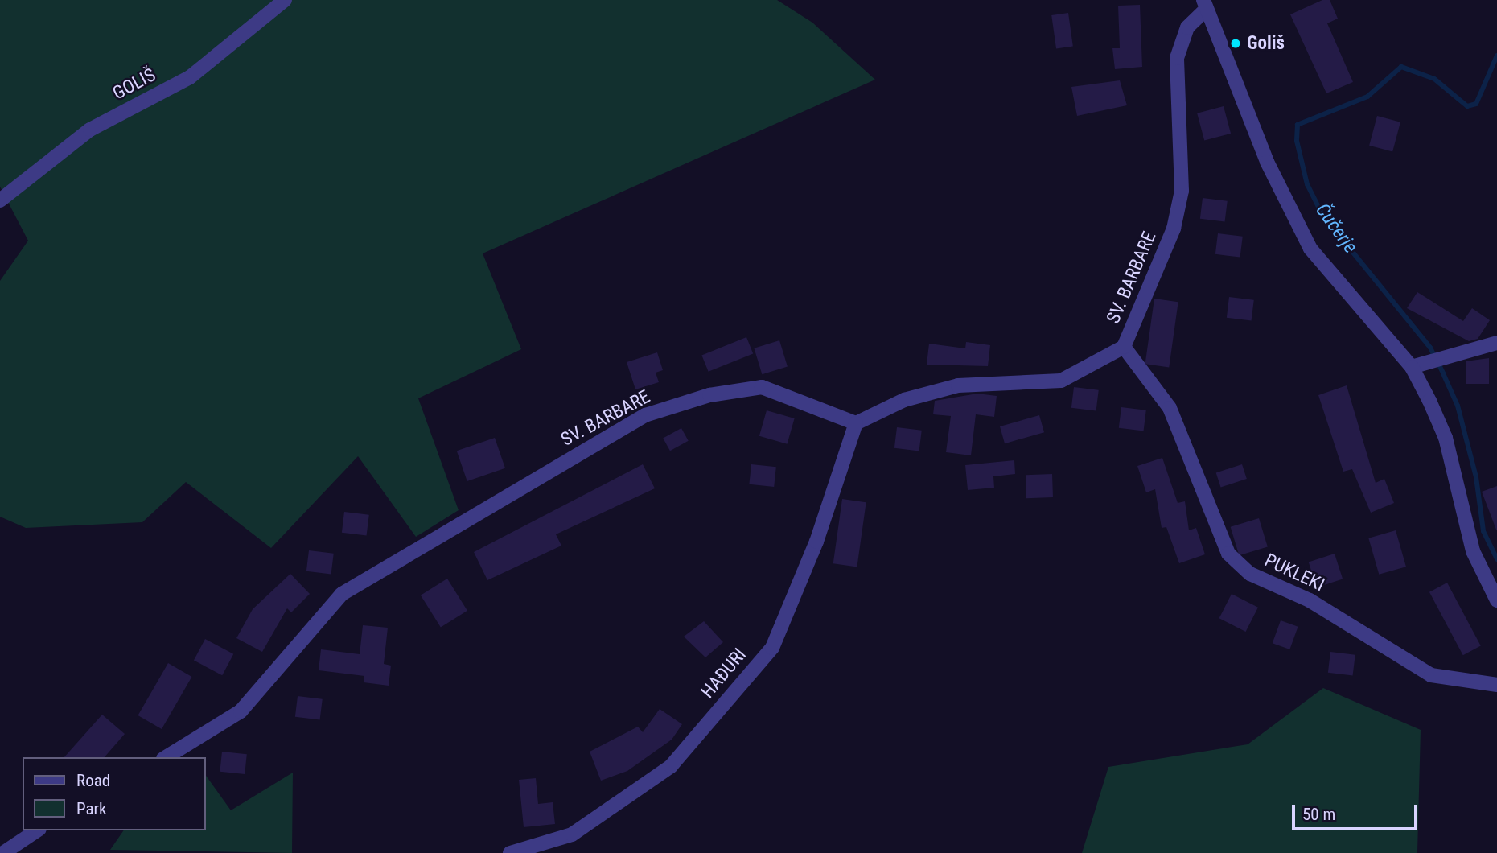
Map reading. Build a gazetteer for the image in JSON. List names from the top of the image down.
{
  "streets": {
    "street": [
      "GOLIŠ",
      "SV. BARBARE",
      "PUKLEKI",
      "HAĐURI"
    ]
  },
  "crossings": [
    ["SV. BARBARE", "PUKLEKI"],
    ["SV. BARBARE", "HAĐURI"]
  ],
  "water": ["Čučerje"],
  "places": ["Goliš"],
  "legend": ["Road", "Park"],
  "scale_bar": "50 m"
}
